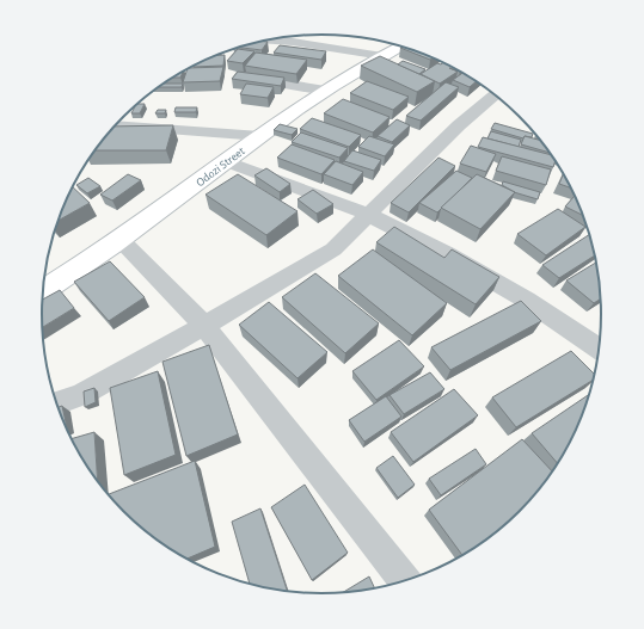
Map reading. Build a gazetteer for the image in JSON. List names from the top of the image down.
{
  "streets": {
    "main road": ["Odozi Street"]
  }
}
